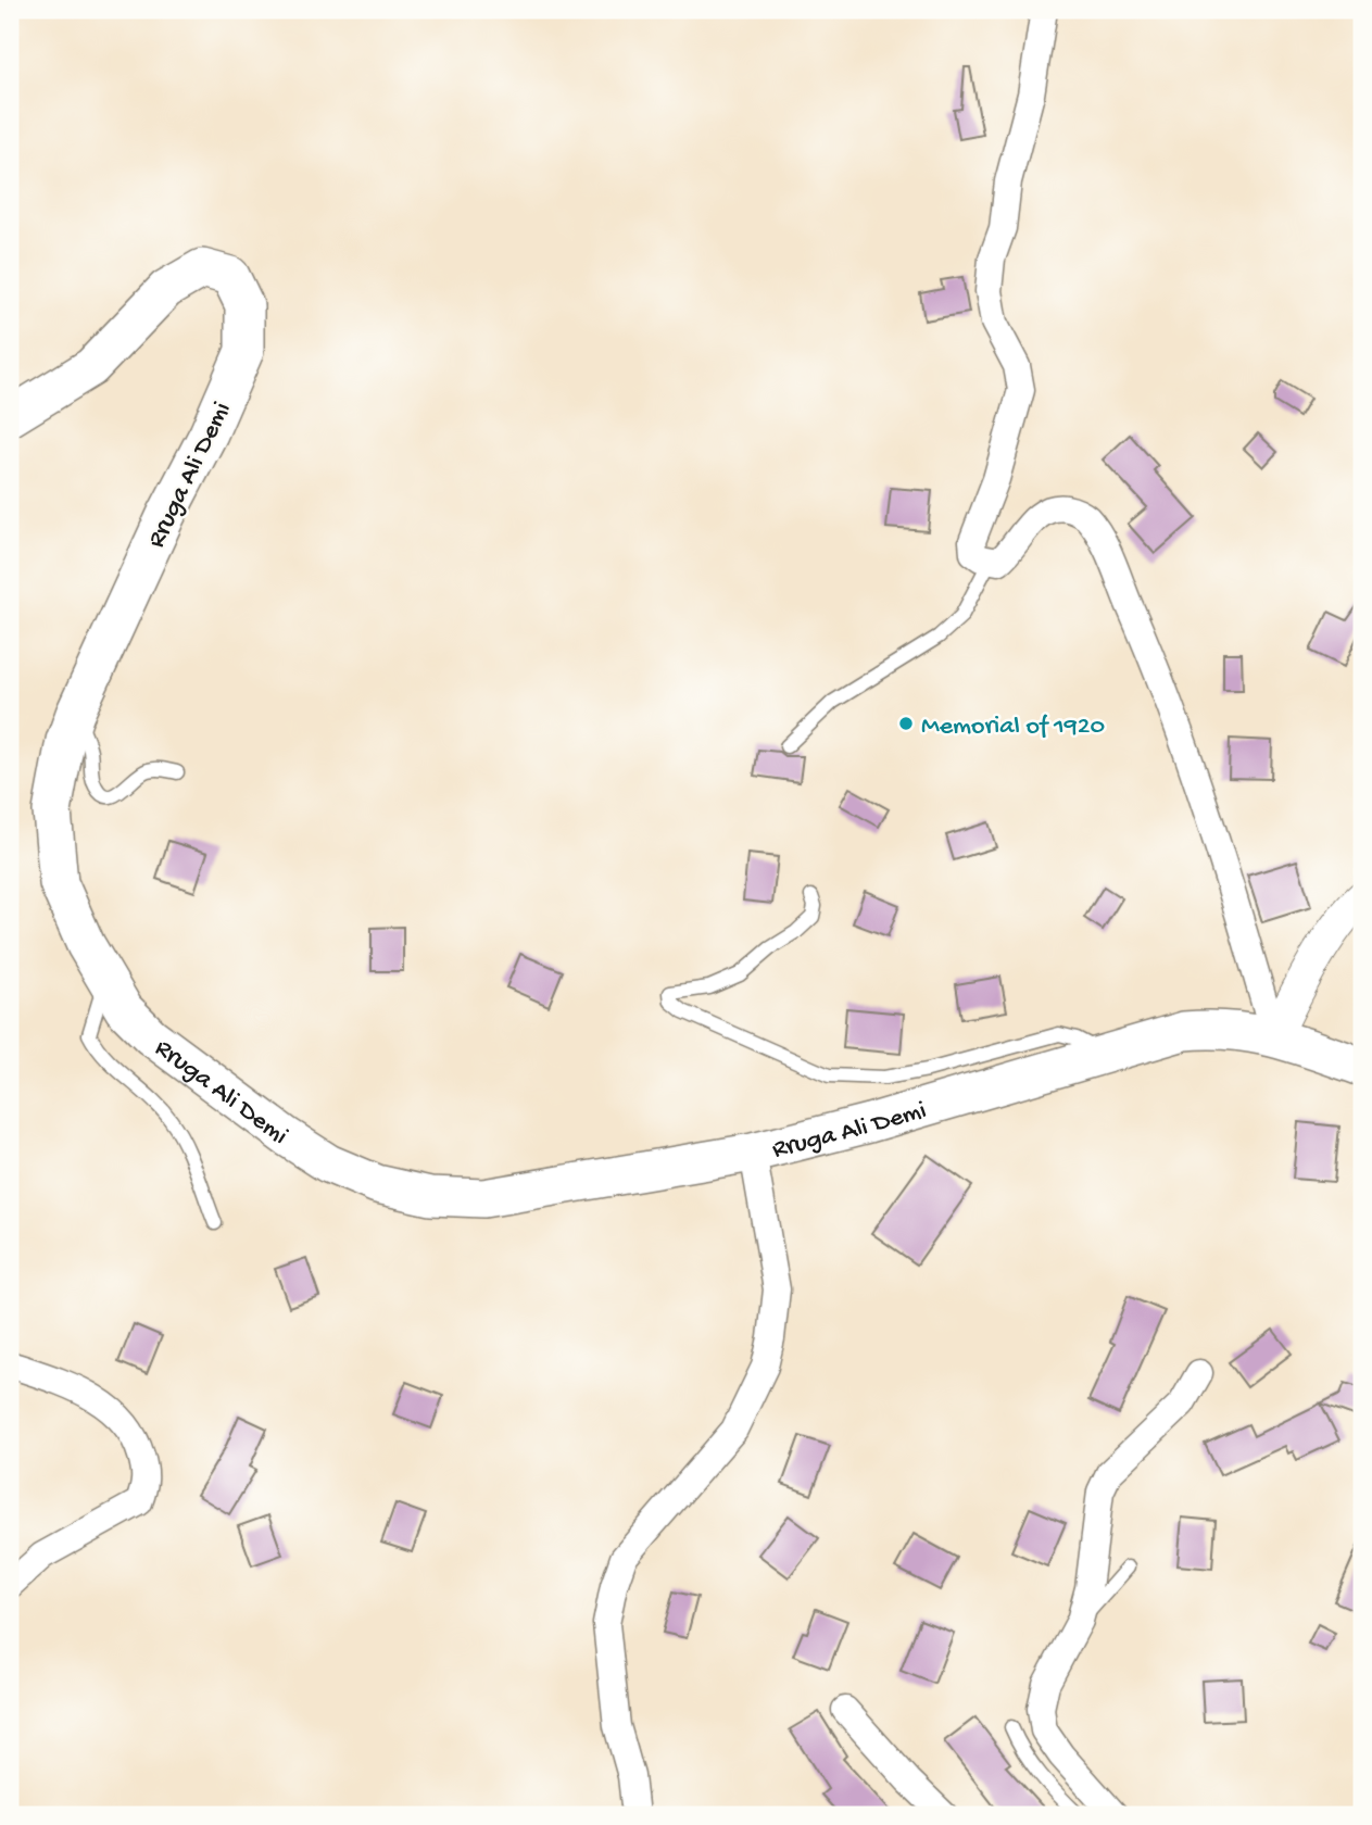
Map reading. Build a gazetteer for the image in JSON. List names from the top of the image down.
{
  "streets": {
    "main road": ["Rruga Ali Demi"]
  },
  "places": ["Memorial of 1920"]
}
